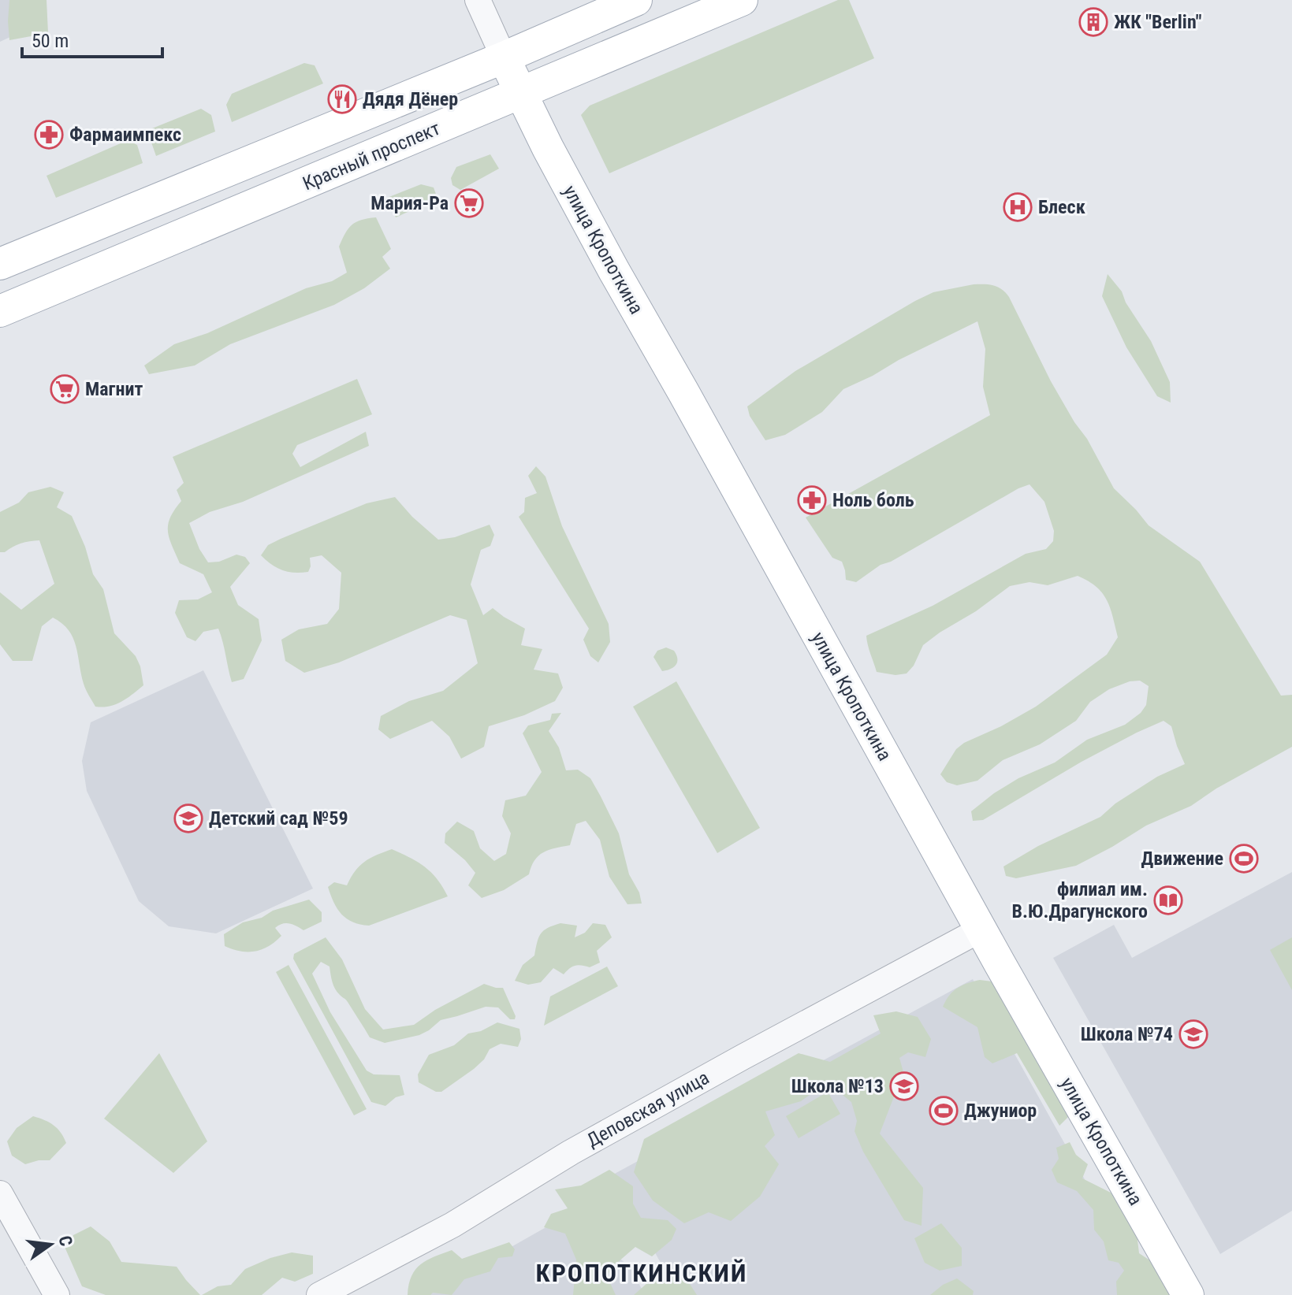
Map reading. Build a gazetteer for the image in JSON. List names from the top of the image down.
{
  "streets": {
    "main road": ["Красный проспект", "улица Кропоткина"],
    "street": ["Деповская улица"]
  },
  "crossings": [
    ["Красный проспект", "улица Кропоткина"],
    ["улица Кропоткина", "Деповская улица"]
  ],
  "districts": ["КРОПОТКИНСКИЙ"],
  "places": {
    "building": ["ЖК \"Berlin\""],
    "restaurant": ["Дядя Дёнер"],
    "pharmacy": ["Фармаимпекс", "Ноль боль"],
    "supermarket": ["Мария-Ра", "Магнит"],
    "hospital": ["Блеск"],
    "school or university": ["Детский сад №59", "Школа №74", "Школа №13"],
    "sports": ["Движение", "Джуниор"],
    "library": ["филиал им. В.Ю.Драгунского"]
  },
  "scale_bar": "50 m",
  "north": "right"
}
